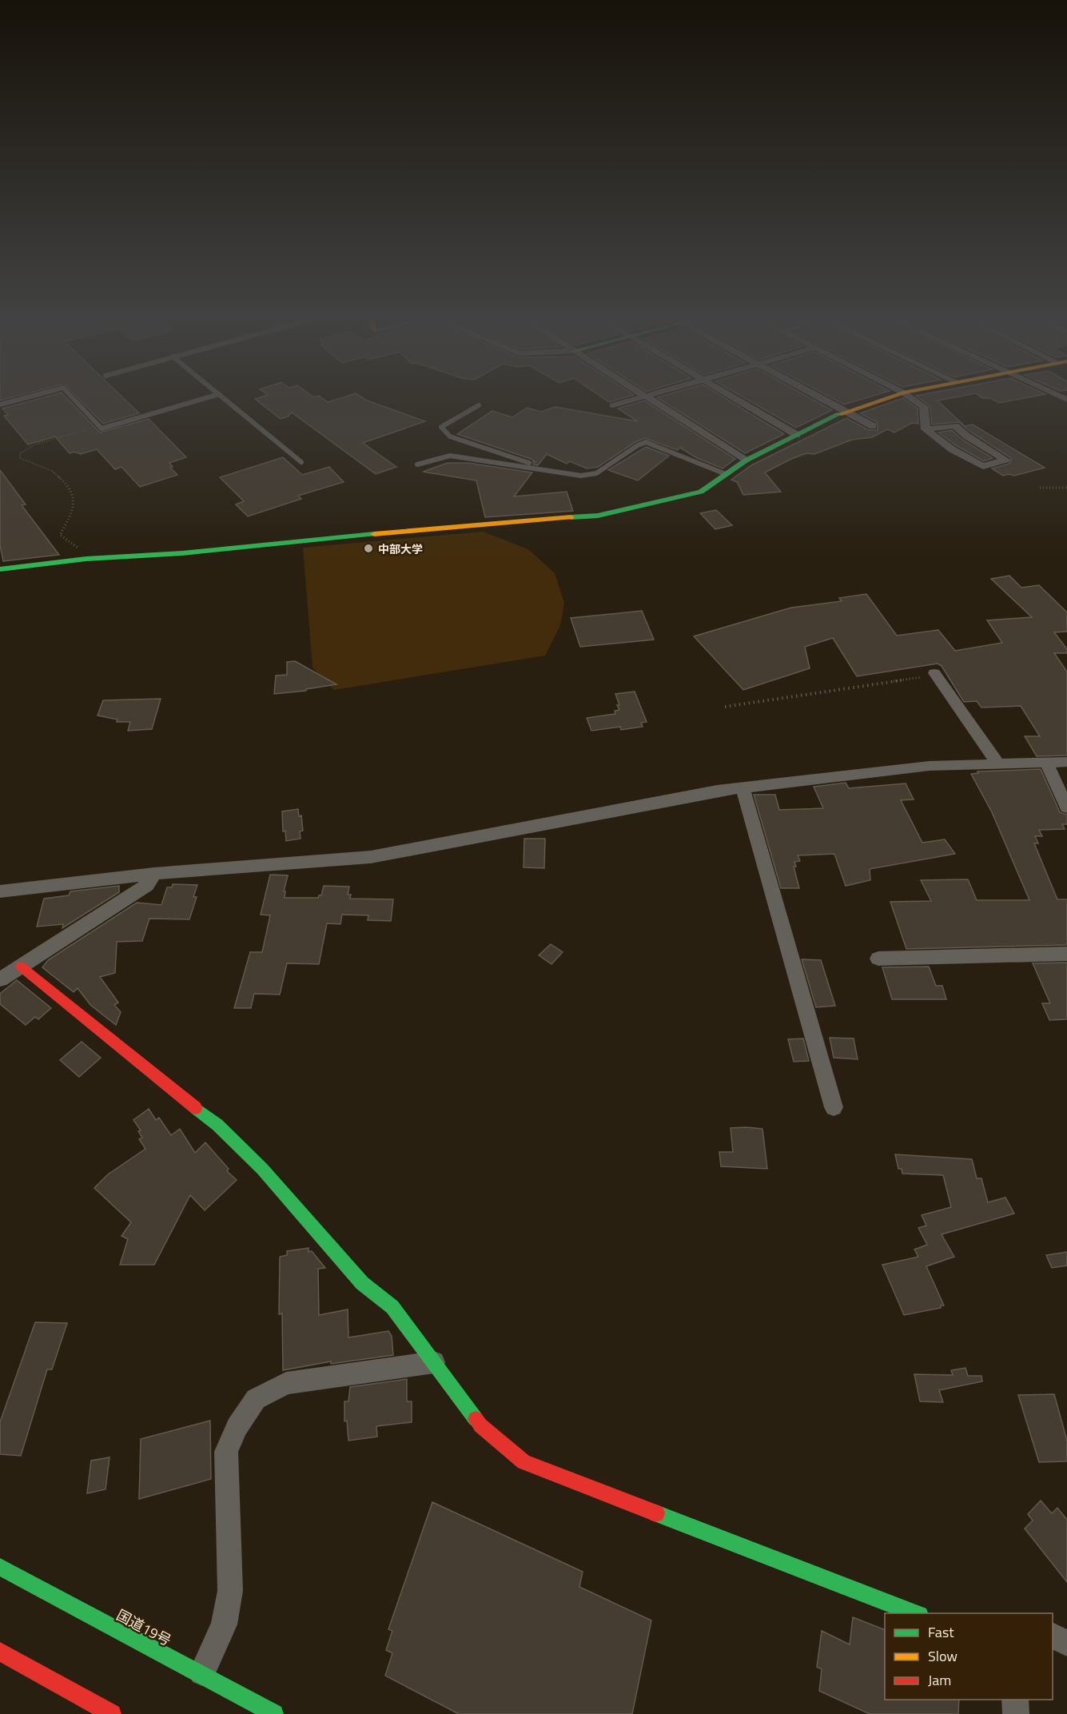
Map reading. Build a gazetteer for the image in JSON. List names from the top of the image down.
{
  "streets": {
    "main road": ["国道19号"]
  },
  "places": ["中部大学"],
  "legend": ["Fast", "Slow", "Jam"]
}
